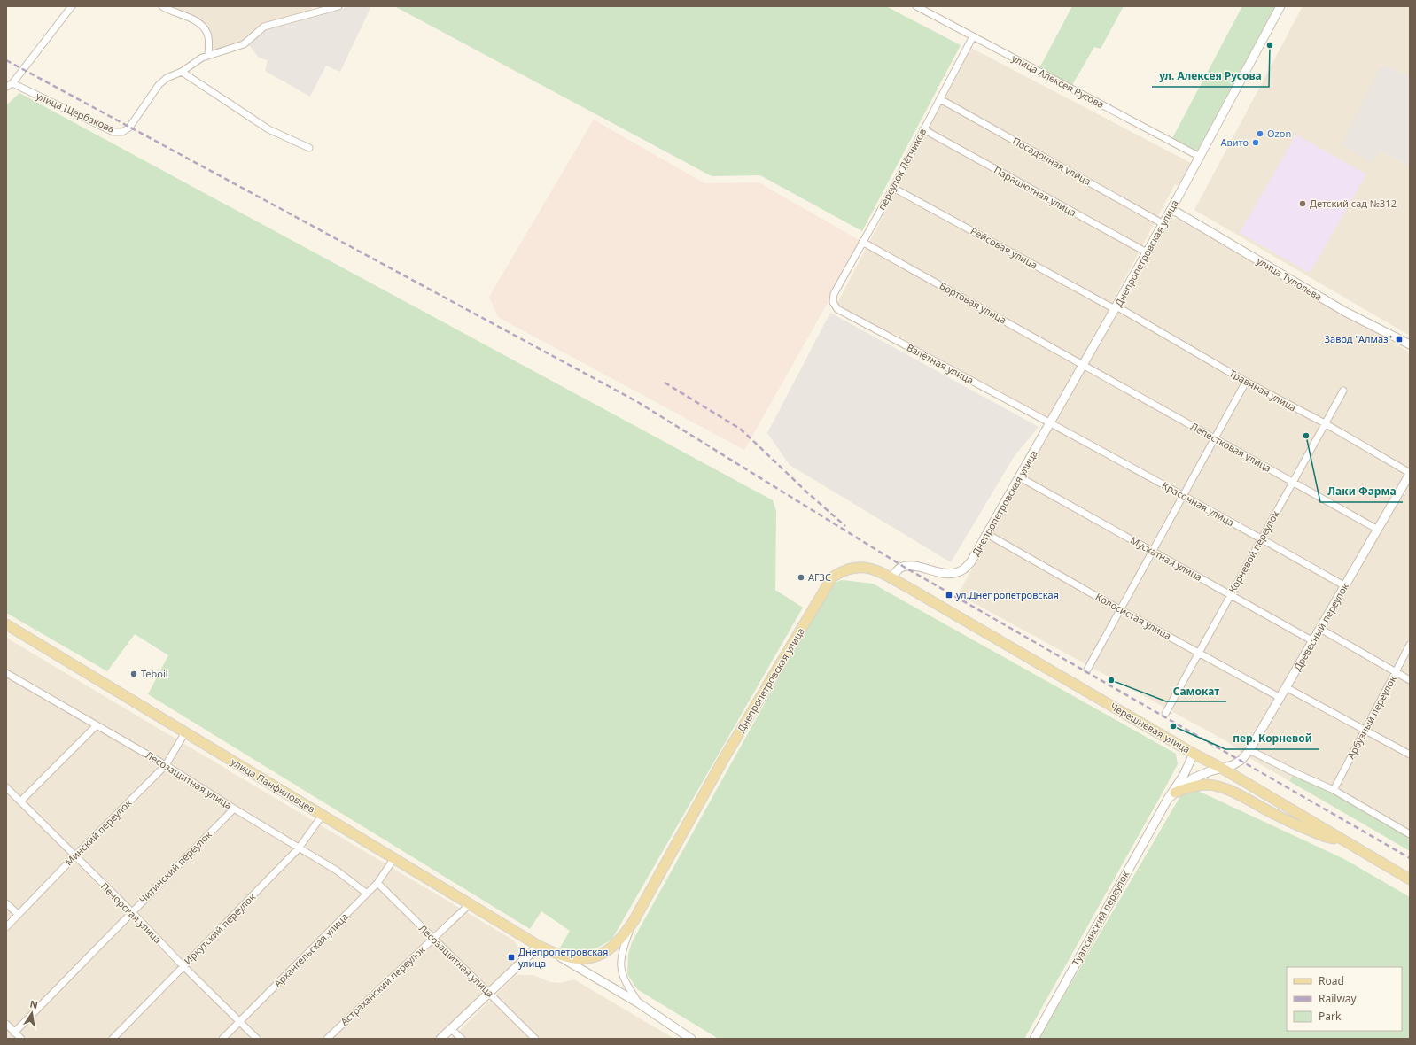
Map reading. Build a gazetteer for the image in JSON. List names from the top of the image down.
{
  "streets": {
    "main road": ["Днепропетровская улица", "Черешневая улица", "улица Панфиловцев"],
    "street": [
      "улица Алексея Русова",
      "улица Щербакова",
      "Посадочная улица",
      "переулок Лётчиков",
      "Парашютная улица",
      "Рейсовая улица",
      "улица Туполева",
      "Бортовая улица",
      "Взлётная улица",
      "Травяная улица",
      "Лепестковая улица",
      "Красочная улица",
      "Корневой переулок",
      "Мускатная улица",
      "Колосистая улица",
      "Древесный переулок",
      "Арбузный переулок",
      "Лесозащитная улица",
      "Минский переулок",
      "Читинский переулок",
      "Печорская улица",
      "Туапсинский переулок",
      "Иркутский переулок",
      "Архангельская улица",
      "Астраханский переулок"
    ]
  },
  "crossings": [
    ["улица Алексея Русова", "переулок Лётчиков"],
    ["улица Алексея Русова", "Днепропетровская улица"],
    ["Посадочная улица", "переулок Лётчиков"],
    ["Посадочная улица", "Днепропетровская улица"],
    ["переулок Лётчиков", "Парашютная улица"],
    ["переулок Лётчиков", "Рейсовая улица"],
    ["переулок Лётчиков", "Бортовая улица"],
    ["переулок Лётчиков", "Взлётная улица"],
    ["Парашютная улица", "Днепропетровская улица"],
    ["Рейсовая улица", "Днепропетровская улица"],
    ["Рейсовая улица", "Травяная улица"],
    ["Днепропетровская улица", "улица Туполева"],
    ["Днепропетровская улица", "Бортовая улица"],
    ["Днепропетровская улица", "Взлётная улица"],
    ["Днепропетровская улица", "Травяная улица"],
    ["Днепропетровская улица", "Лепестковая улица"],
    ["Днепропетровская улица", "Красочная улица"],
    ["Днепропетровская улица", "Мускатная улица"],
    ["Днепропетровская улица", "Колосистая улица"],
    ["Днепропетровская улица", "Черешневая улица"],
    ["Днепропетровская улица", "улица Панфиловцев"],
    ["Бортовая улица", "Лепестковая улица"],
    ["Взлётная улица", "Красочная улица"],
    ["Травяная улица", "Корневой переулок"],
    ["Травяная улица", "Древесный переулок"],
    ["Лепестковая улица", "Корневой переулок"],
    ["Лепестковая улица", "Древесный переулок"],
    ["Красочная улица", "Корневой переулок"],
    ["Красочная улица", "Древесный переулок"],
    ["Корневой переулок", "Мускатная улица"],
    ["Корневой переулок", "Колосистая улица"],
    ["Мускатная улица", "Древесный переулок"],
    ["Колосистая улица", "Древесный переулок"],
    ["Древесный переулок", "Черешневая улица"],
    ["Древесный переулок", "Туапсинский переулок"],
    ["Черешневая улица", "Туапсинский переулок"],
    ["Лесозащитная улица", "Минский переулок"],
    ["Лесозащитная улица", "Читинский переулок"],
    ["Лесозащитная улица", "Иркутский переулок"],
    ["Лесозащитная улица", "Архангельская улица"],
    ["Лесозащитная улица", "Астраханский переулок"],
    ["улица Панфиловцев", "Минский переулок"],
    ["улица Панфиловцев", "Иркутский переулок"],
    ["улица Панфиловцев", "Архангельская улица"],
    ["улица Панфиловцев", "Астраханский переулок"],
    ["Минский переулок", "Печорская улица"],
    ["Читинский переулок", "Печорская улица"],
    ["Печорская улица", "Иркутский переулок"],
    ["Печорская улица", "Архангельская улица"]
  ],
  "places": {
    "other": [
      "ул. Алексея Русова",
      "Ozon",
      "Авито",
      "Детский сад №312",
      "Лаки Фарма",
      "АГЗС",
      "Teboil",
      "Самокат",
      "пер. Корневой"
    ],
    "transit": ["Завод \"Алмаз\"", "ул.Днепропетровская", "Днепропетровская улица"]
  },
  "legend": ["Road", "Railway", "Park"],
  "north": "top"
}
